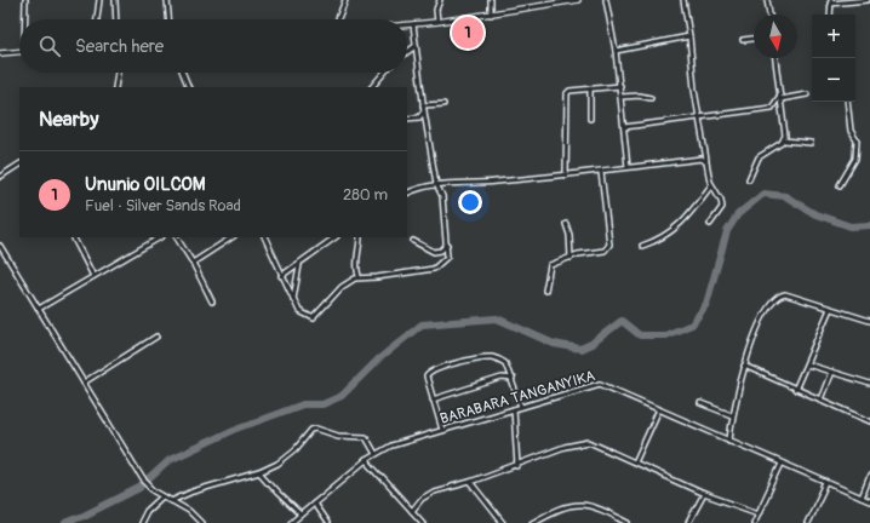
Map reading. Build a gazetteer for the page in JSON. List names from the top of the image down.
{
  "streets": {
    "street": ["BARABARA TANGANYIKA"]
  },
  "north": "bottom",
  "page": {
    "map_buttons": ["+", "−"],
    "pins": "1",
    "search": "Search here",
    "heading": "Nearby",
    "list": [
      {
        "mark": "1",
        "name": "Ununio OILCOM",
        "note": "Fuel · Silver Sands Road",
        "value": "280 m"
      }
    ]
  }
}
